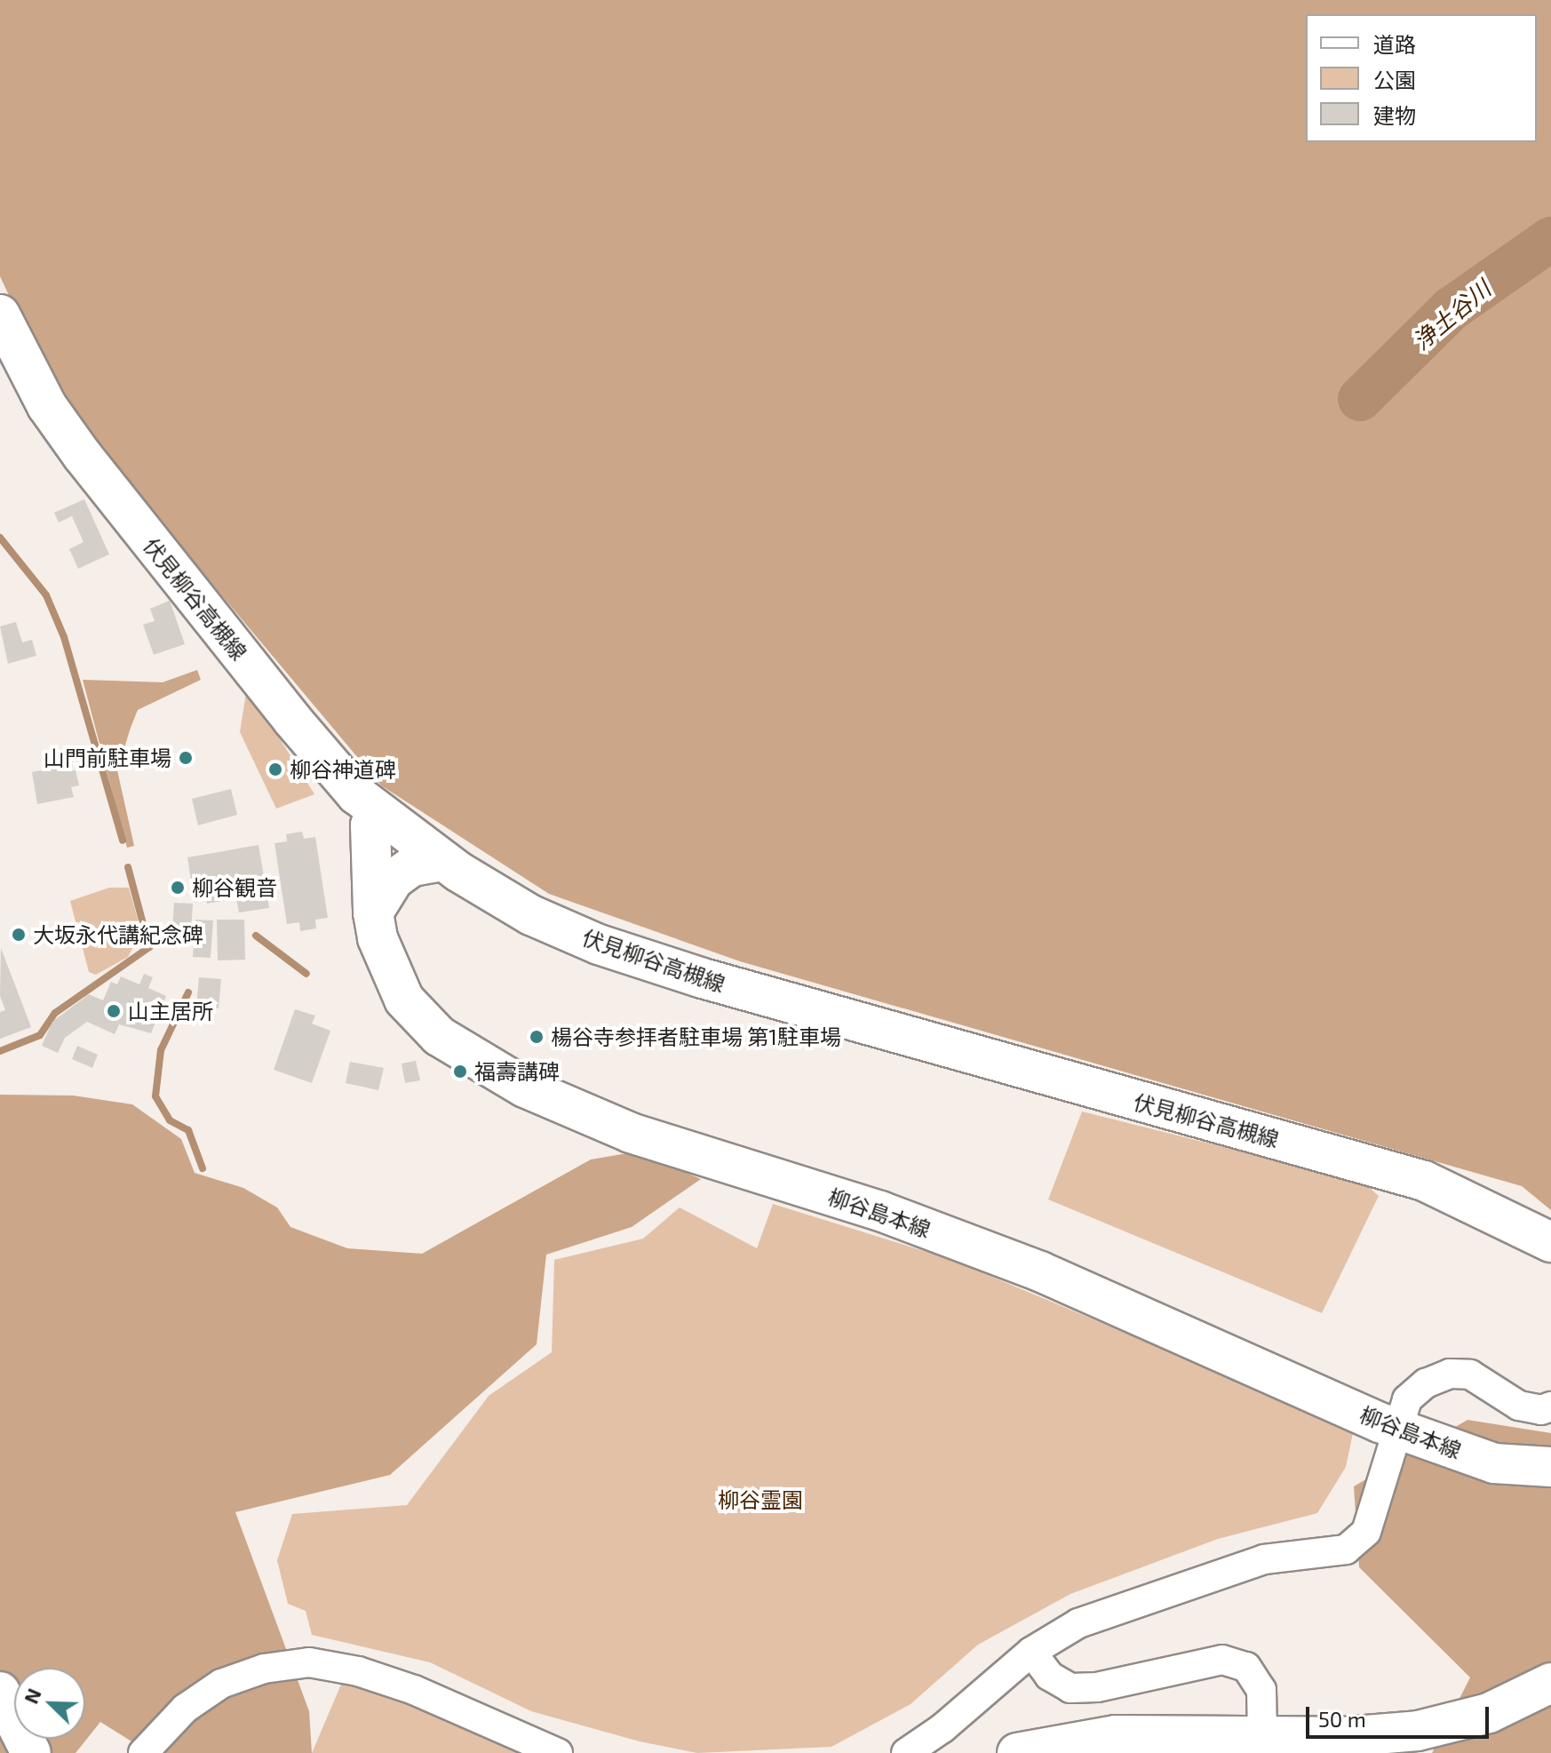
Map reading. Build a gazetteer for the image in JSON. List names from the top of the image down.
{
  "streets": {
    "main road": ["伏見柳谷高槻線", "柳谷島本線"]
  },
  "crossings": [
    ["伏見柳谷高槻線", "柳谷島本線"]
  ],
  "water": ["浄土谷川"],
  "parks": ["柳谷霊園"],
  "places": [
    "山門前駐車場",
    "柳谷神道碑",
    "柳谷観音",
    "大坂永代講紀念碑",
    "山主居所",
    "楊谷寺参拝者駐車場 第1駐車場",
    "福壽講碑"
  ],
  "legend": ["道路", "公園", "建物"],
  "scale_bar": "50 m",
  "north": "top left"
}
